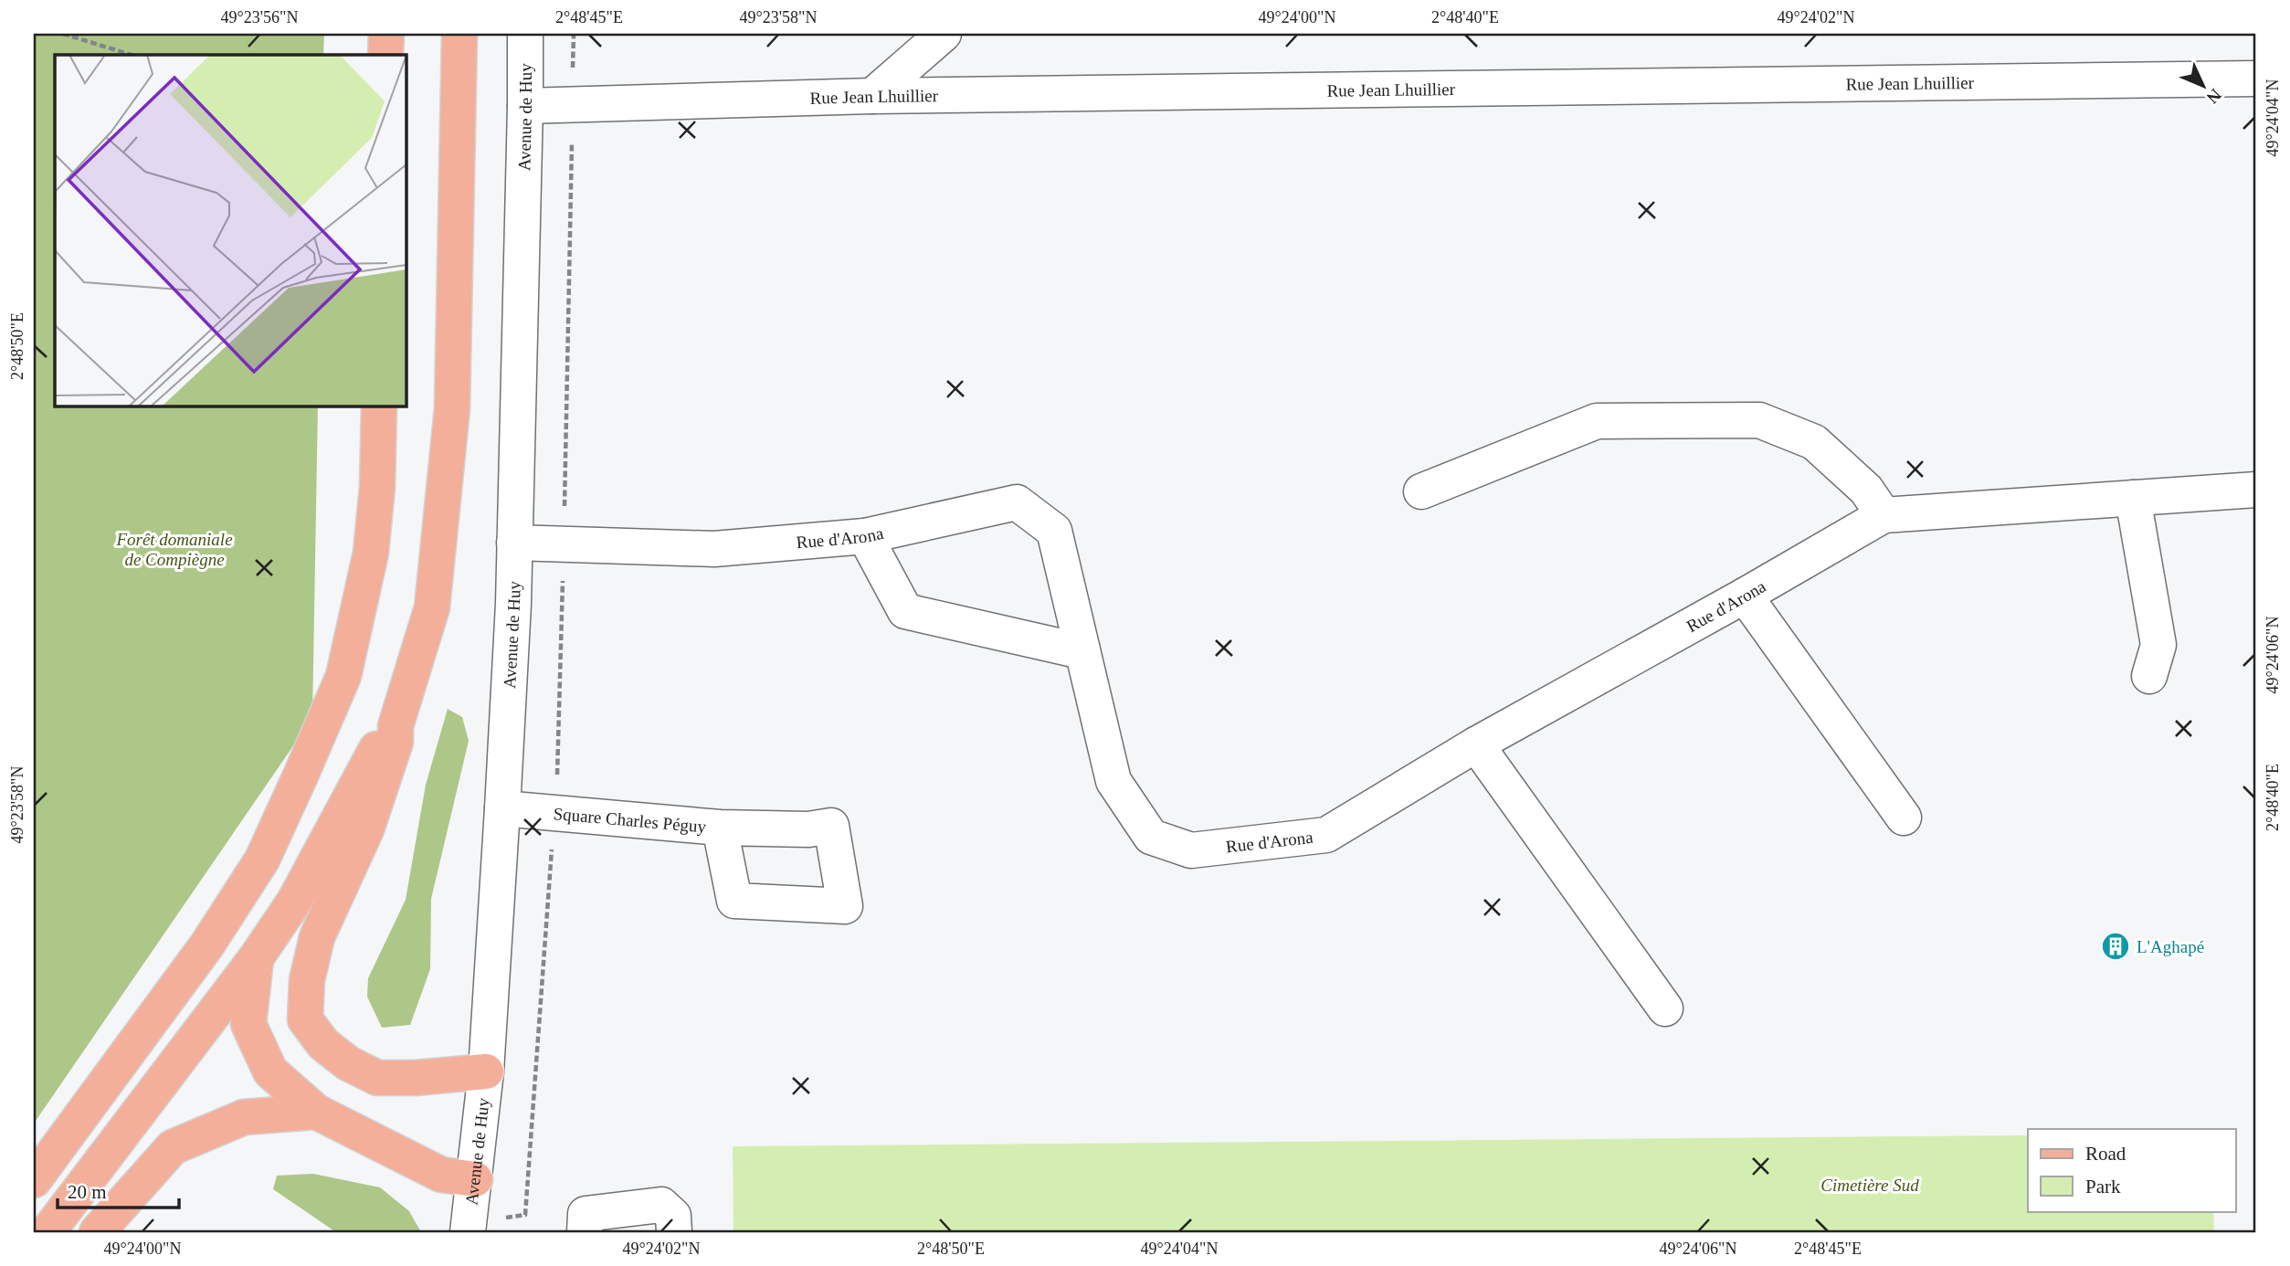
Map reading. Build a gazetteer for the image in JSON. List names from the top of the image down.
{
  "streets": {
    "street": [
      "Rue Jean Lhuillier",
      "Avenue de Huy",
      "Rue d'Arona",
      "Square Charles Péguy"
    ]
  },
  "crossings": [
    ["Rue Jean Lhuillier", "Avenue de Huy"],
    ["Avenue de Huy", "Rue d'Arona"],
    ["Avenue de Huy", "Square Charles Péguy"]
  ],
  "parks": ["Forêt domaniale de Compiègne", "Cimetière Sud"],
  "places": {
    "building": ["L'Aghapé"]
  },
  "legend": ["Road", "Park"],
  "scale_bar": "20 m",
  "north": "bottom right",
  "coordinates": [
    "49°23'56\"N",
    "2°48'45\"E",
    "49°23'58\"N",
    "49°24'00\"N",
    "2°48'40\"E",
    "49°24'02\"N",
    "49°24'04\"N",
    "2°48'50\"E",
    "49°24'06\"N"
  ]
}
